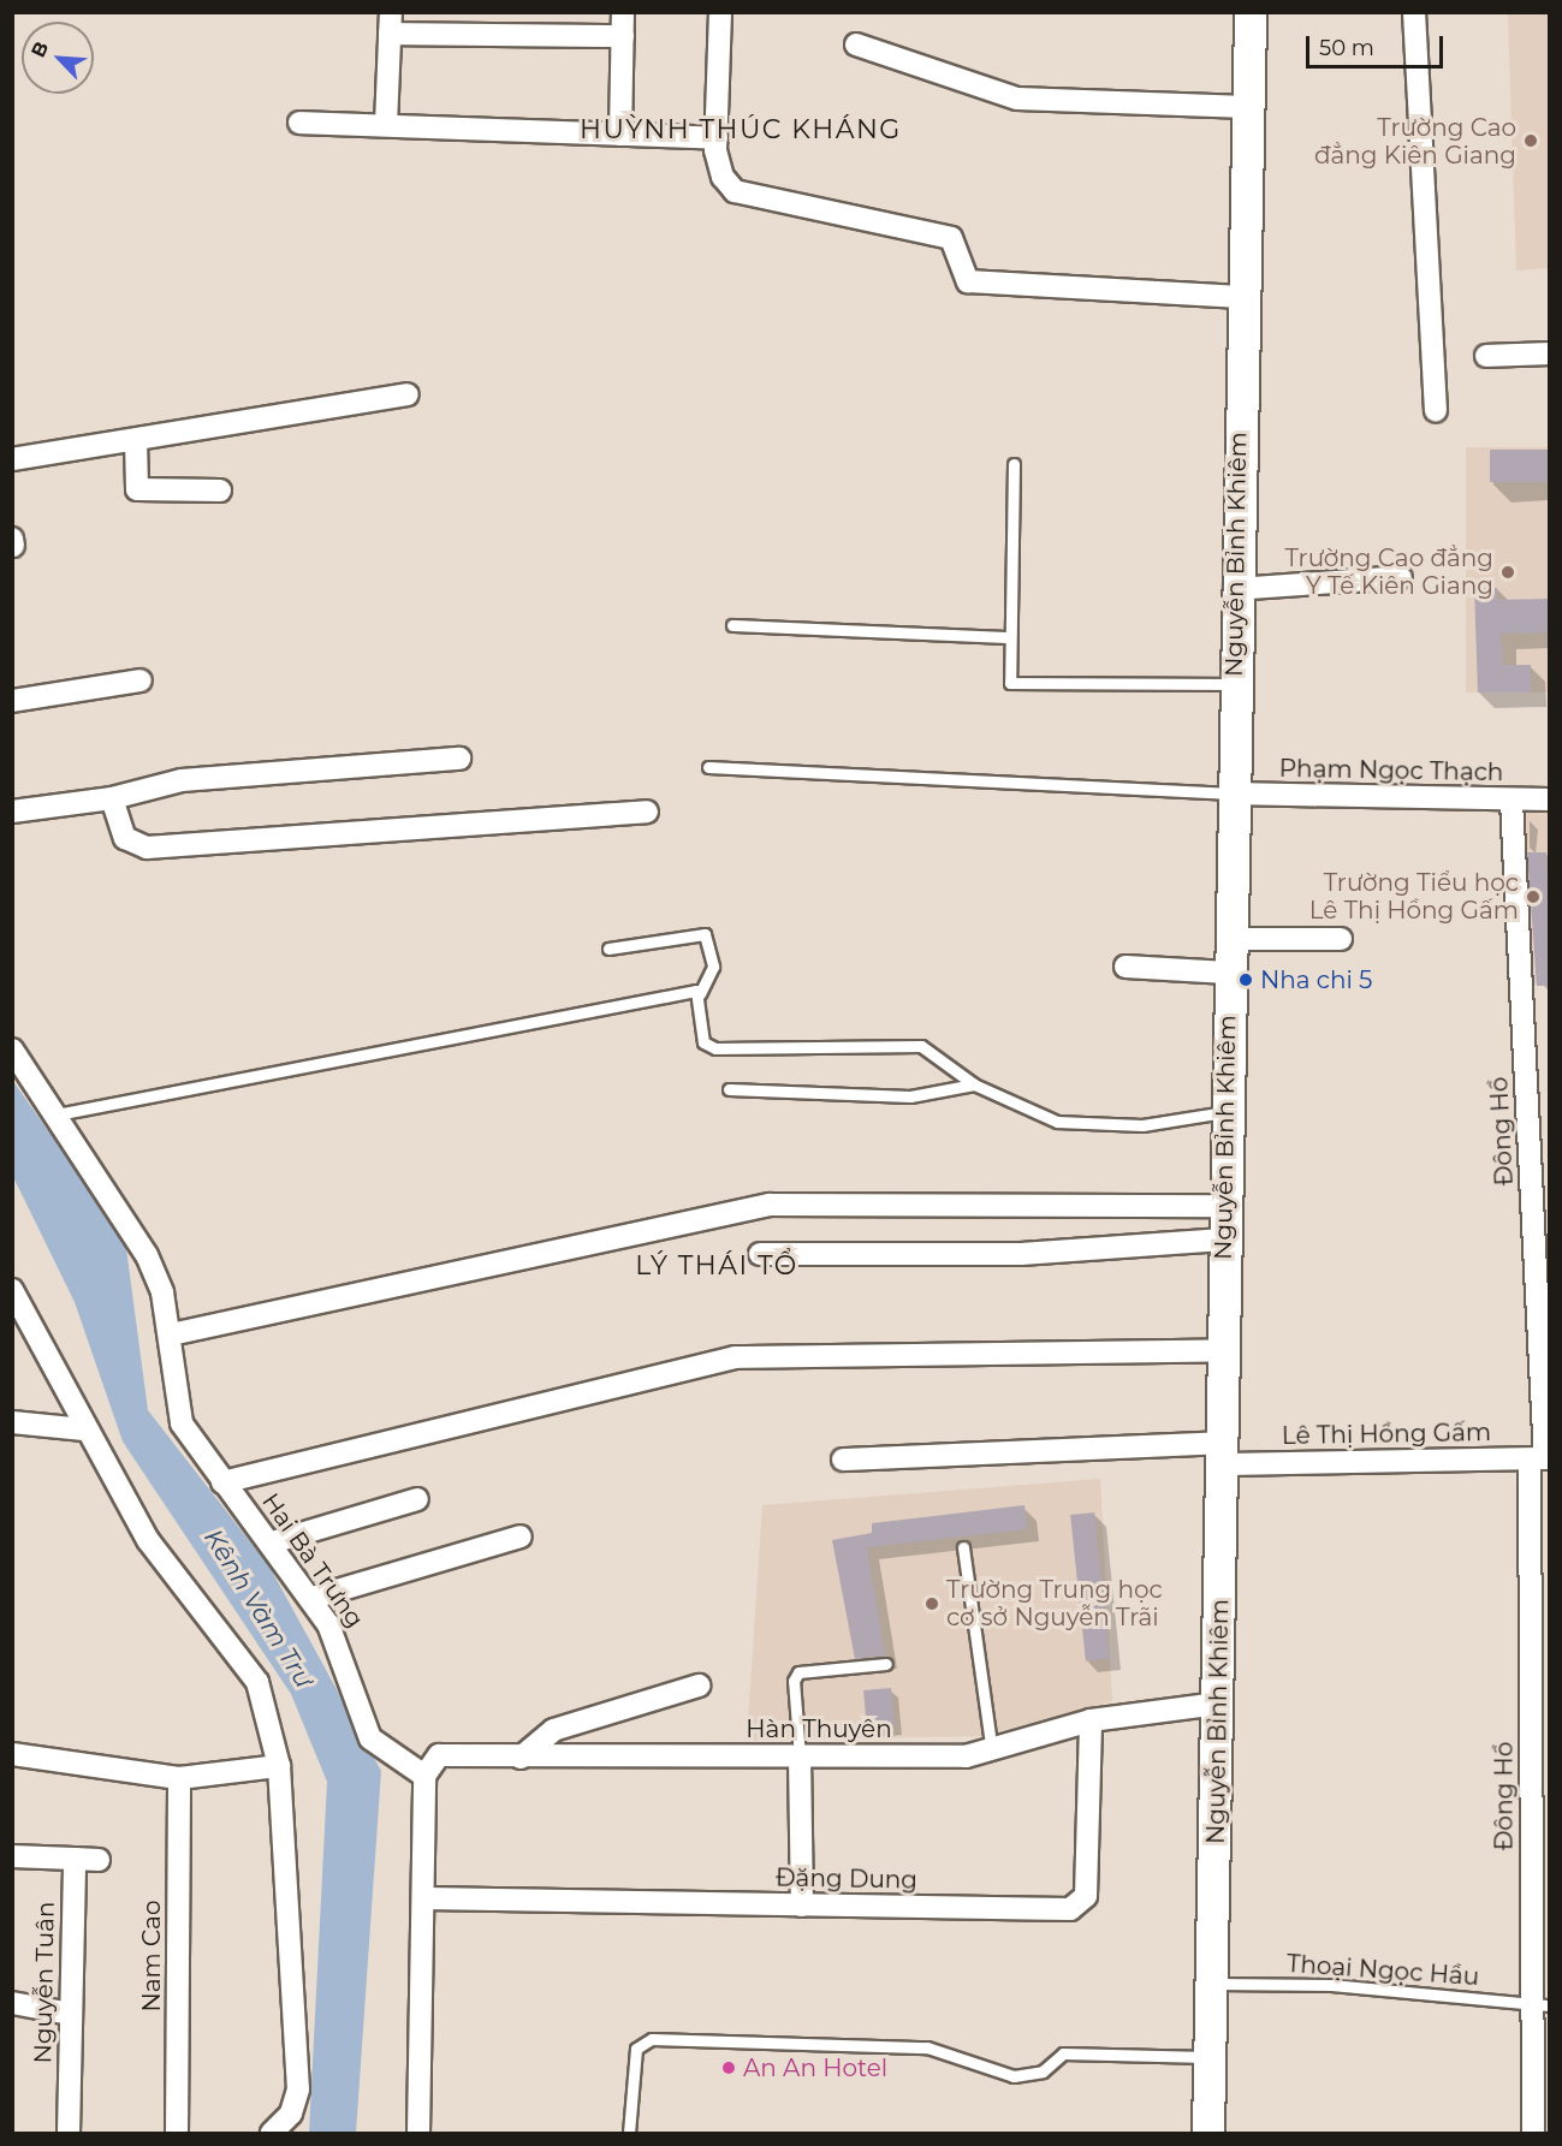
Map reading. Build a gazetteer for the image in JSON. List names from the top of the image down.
{
  "streets": {
    "main road": ["Nguyễn Bỉnh Khiêm"],
    "street": [
      "Phạm Ngọc Thạch",
      "Đông Hồ",
      "Lê Thị Hồng Gấm",
      "Hai Bà Trưng",
      "Hàn Thuyên",
      "Đặng Dung",
      "Nam Cao",
      "Nguyễn Tuân"
    ],
    "lane": ["Thoại Ngọc Hầu"]
  },
  "crossings": [
    ["Nguyễn Bỉnh Khiêm", "Phạm Ngọc Thạch"],
    ["Nguyễn Bỉnh Khiêm", "Lê Thị Hồng Gấm"],
    ["Nguyễn Bỉnh Khiêm", "Hàn Thuyên"],
    ["Nguyễn Bỉnh Khiêm", "Thoại Ngọc Hầu"],
    ["Phạm Ngọc Thạch", "Đông Hồ"],
    ["Đông Hồ", "Lê Thị Hồng Gấm"],
    ["Đông Hồ", "Thoại Ngọc Hầu"],
    ["Hai Bà Trưng", "Hàn Thuyên"],
    ["Hàn Thuyên", "Đặng Dung"]
  ],
  "districts": ["HUỲNH THÚC KHÁNG", "LÝ THÁI TỔ"],
  "water": ["Kênh Vàm Trư"],
  "places": [
    "Trường Cao đẳng Kiên Giang",
    "Trường Cao đẳng Y Tế Kiên Giang",
    "Trường Tiểu học Lê Thị Hồng Gấm",
    "Nha chi 5",
    "Trường Trung học cơ sở Nguyễn Trãi",
    "An An Hotel"
  ],
  "scale_bar": "50 m",
  "north": "top left"
}
